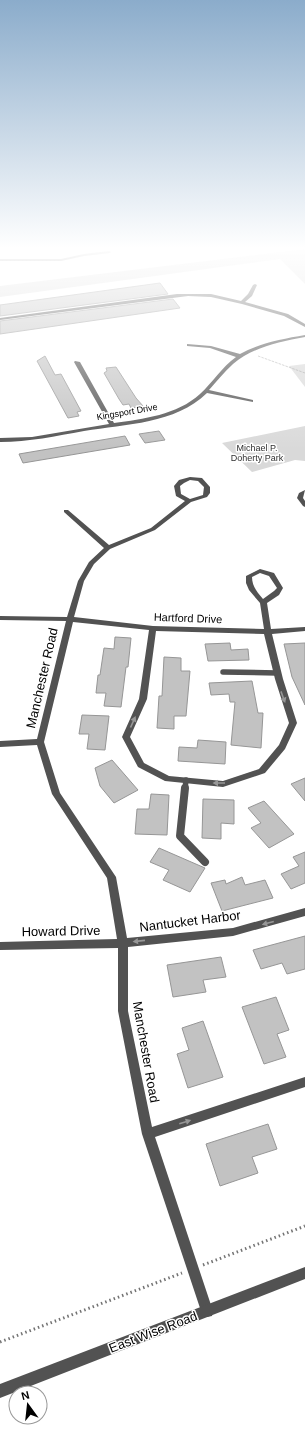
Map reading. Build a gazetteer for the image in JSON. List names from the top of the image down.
{
  "streets": {
    "street": [
      "Kingsport Drive",
      "Hartford Drive",
      "Manchester Road",
      "Nantucket Harbor",
      "Howard Drive",
      "East Wise Road"
    ]
  },
  "crossings": [
    ["Hartford Drive", "Manchester Road"],
    ["Manchester Road", "Nantucket Harbor"],
    ["Manchester Road", "Howard Drive"],
    ["Manchester Road", "East Wise Road"],
    ["Nantucket Harbor", "Howard Drive"]
  ],
  "one_way": ["Nantucket Harbor"],
  "parks": ["Michael P. Doherty Park"],
  "north": "top"
}
